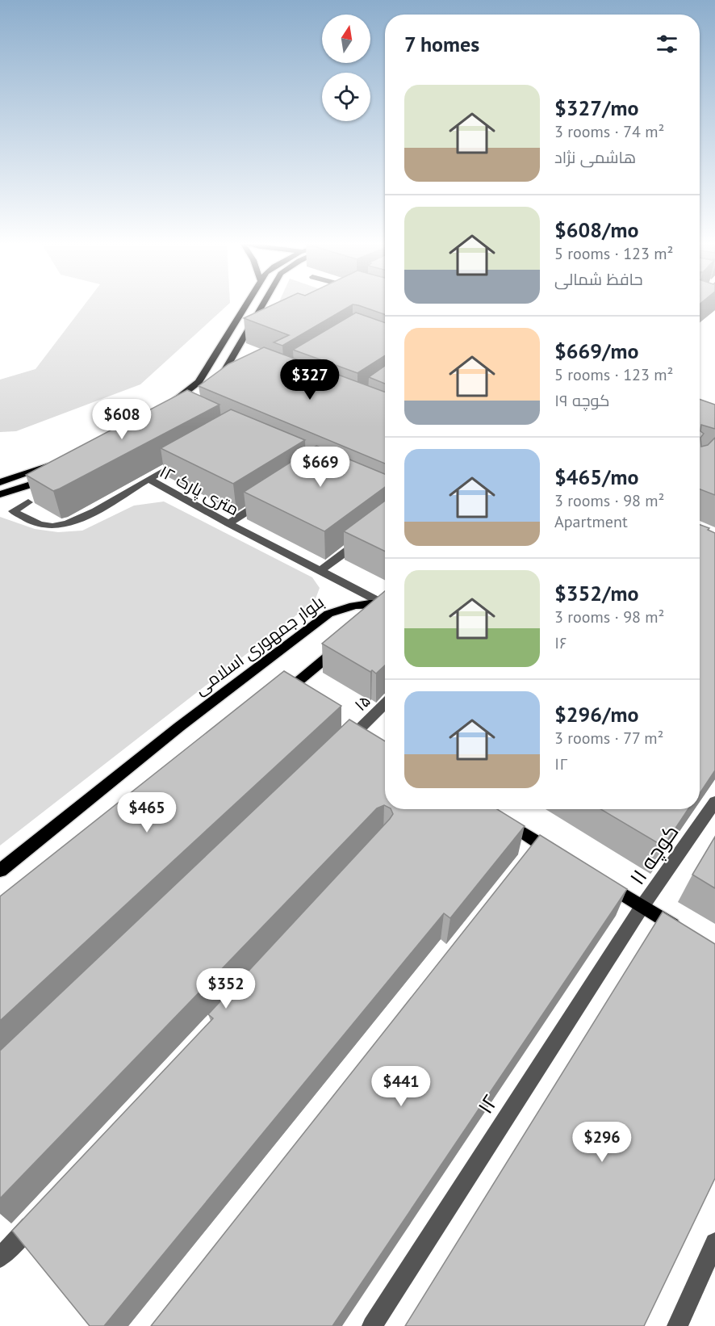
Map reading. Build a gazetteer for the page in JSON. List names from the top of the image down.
{
  "streets": {
    "main road": ["بلوار جمهوری اسلامی"],
    "street": [
      "۱۲ متری پارک",
      "۱۵",
      "کوچه ۱۱",
      "۱۲"
    ]
  },
  "crossings": [
    ["کوچه ۱۱", "۱۲"]
  ],
  "north": "top",
  "page": {
    "heading": "7 homes",
    "list": [
      {
        "name": "$327/mo",
        "note": "3 rooms · 74 m² · هاشمی نژاد"
      },
      {
        "name": "$608/mo",
        "note": "5 rooms · 123 m² · حافظ شمالی"
      },
      {
        "name": "$669/mo",
        "note": "5 rooms · 123 m² · کوچه ۱۹"
      },
      {
        "name": "$465/mo",
        "note": "3 rooms · 98 m² · Apartment"
      },
      {
        "name": "$352/mo",
        "note": "3 rooms · 98 m² · ۱۶"
      },
      {
        "name": "$296/mo",
        "note": "3 rooms · 77 m² · ۱۲"
      }
    ],
    "price": [
      "$327",
      "$608",
      "$669",
      "$465",
      "$352",
      "$441",
      "$296"
    ]
  }
}
